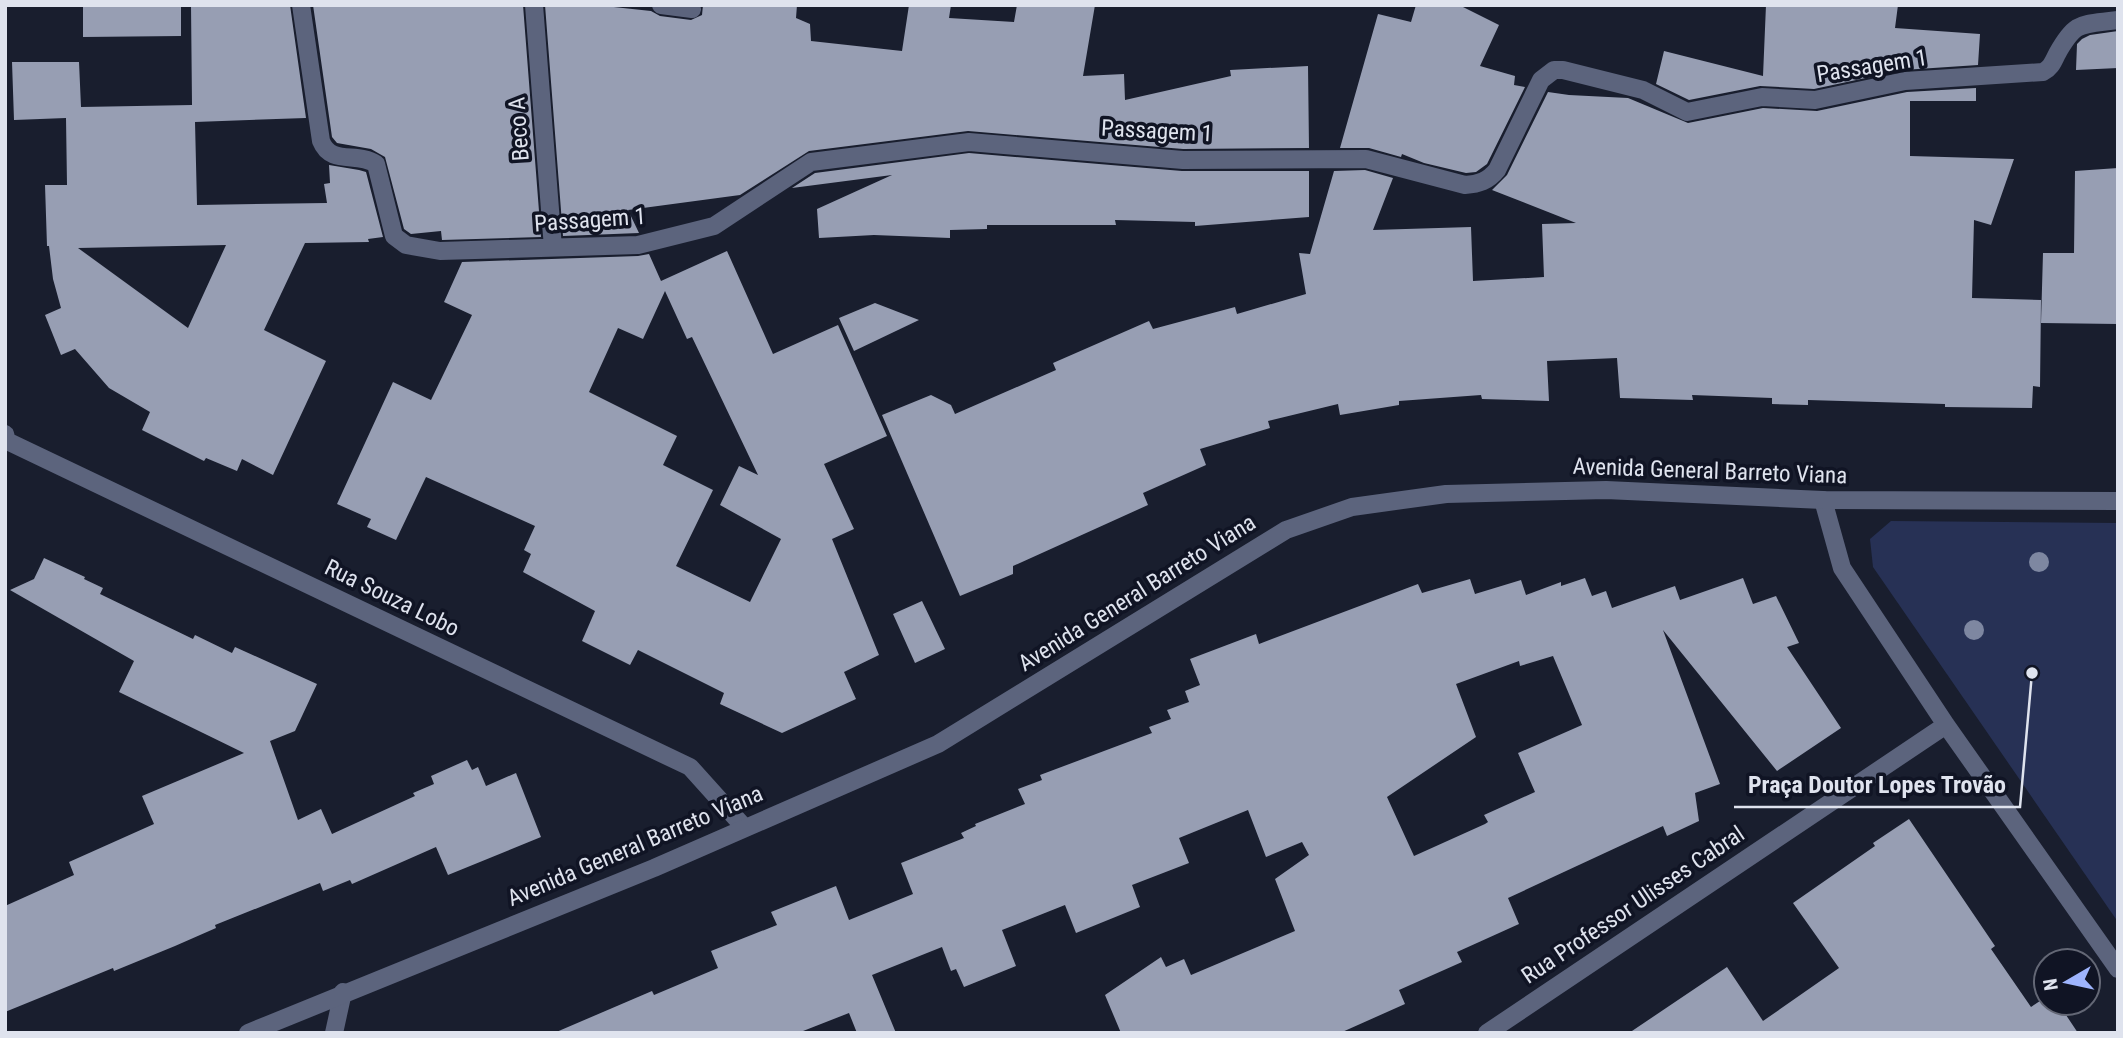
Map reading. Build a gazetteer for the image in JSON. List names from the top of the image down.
{
  "streets": {
    "street": [
      "Passagem 1",
      "Beco A",
      "Avenida General Barreto Viana",
      "Rua Souza Lobo",
      "Rua Professor Ulisses Cabral"
    ]
  },
  "crossings": [
    ["Passagem 1", "Beco A"],
    ["Avenida General Barreto Viana", "Rua Souza Lobo"]
  ],
  "places": ["Praça Doutor Lopes Trovão"],
  "north": "left"
}
